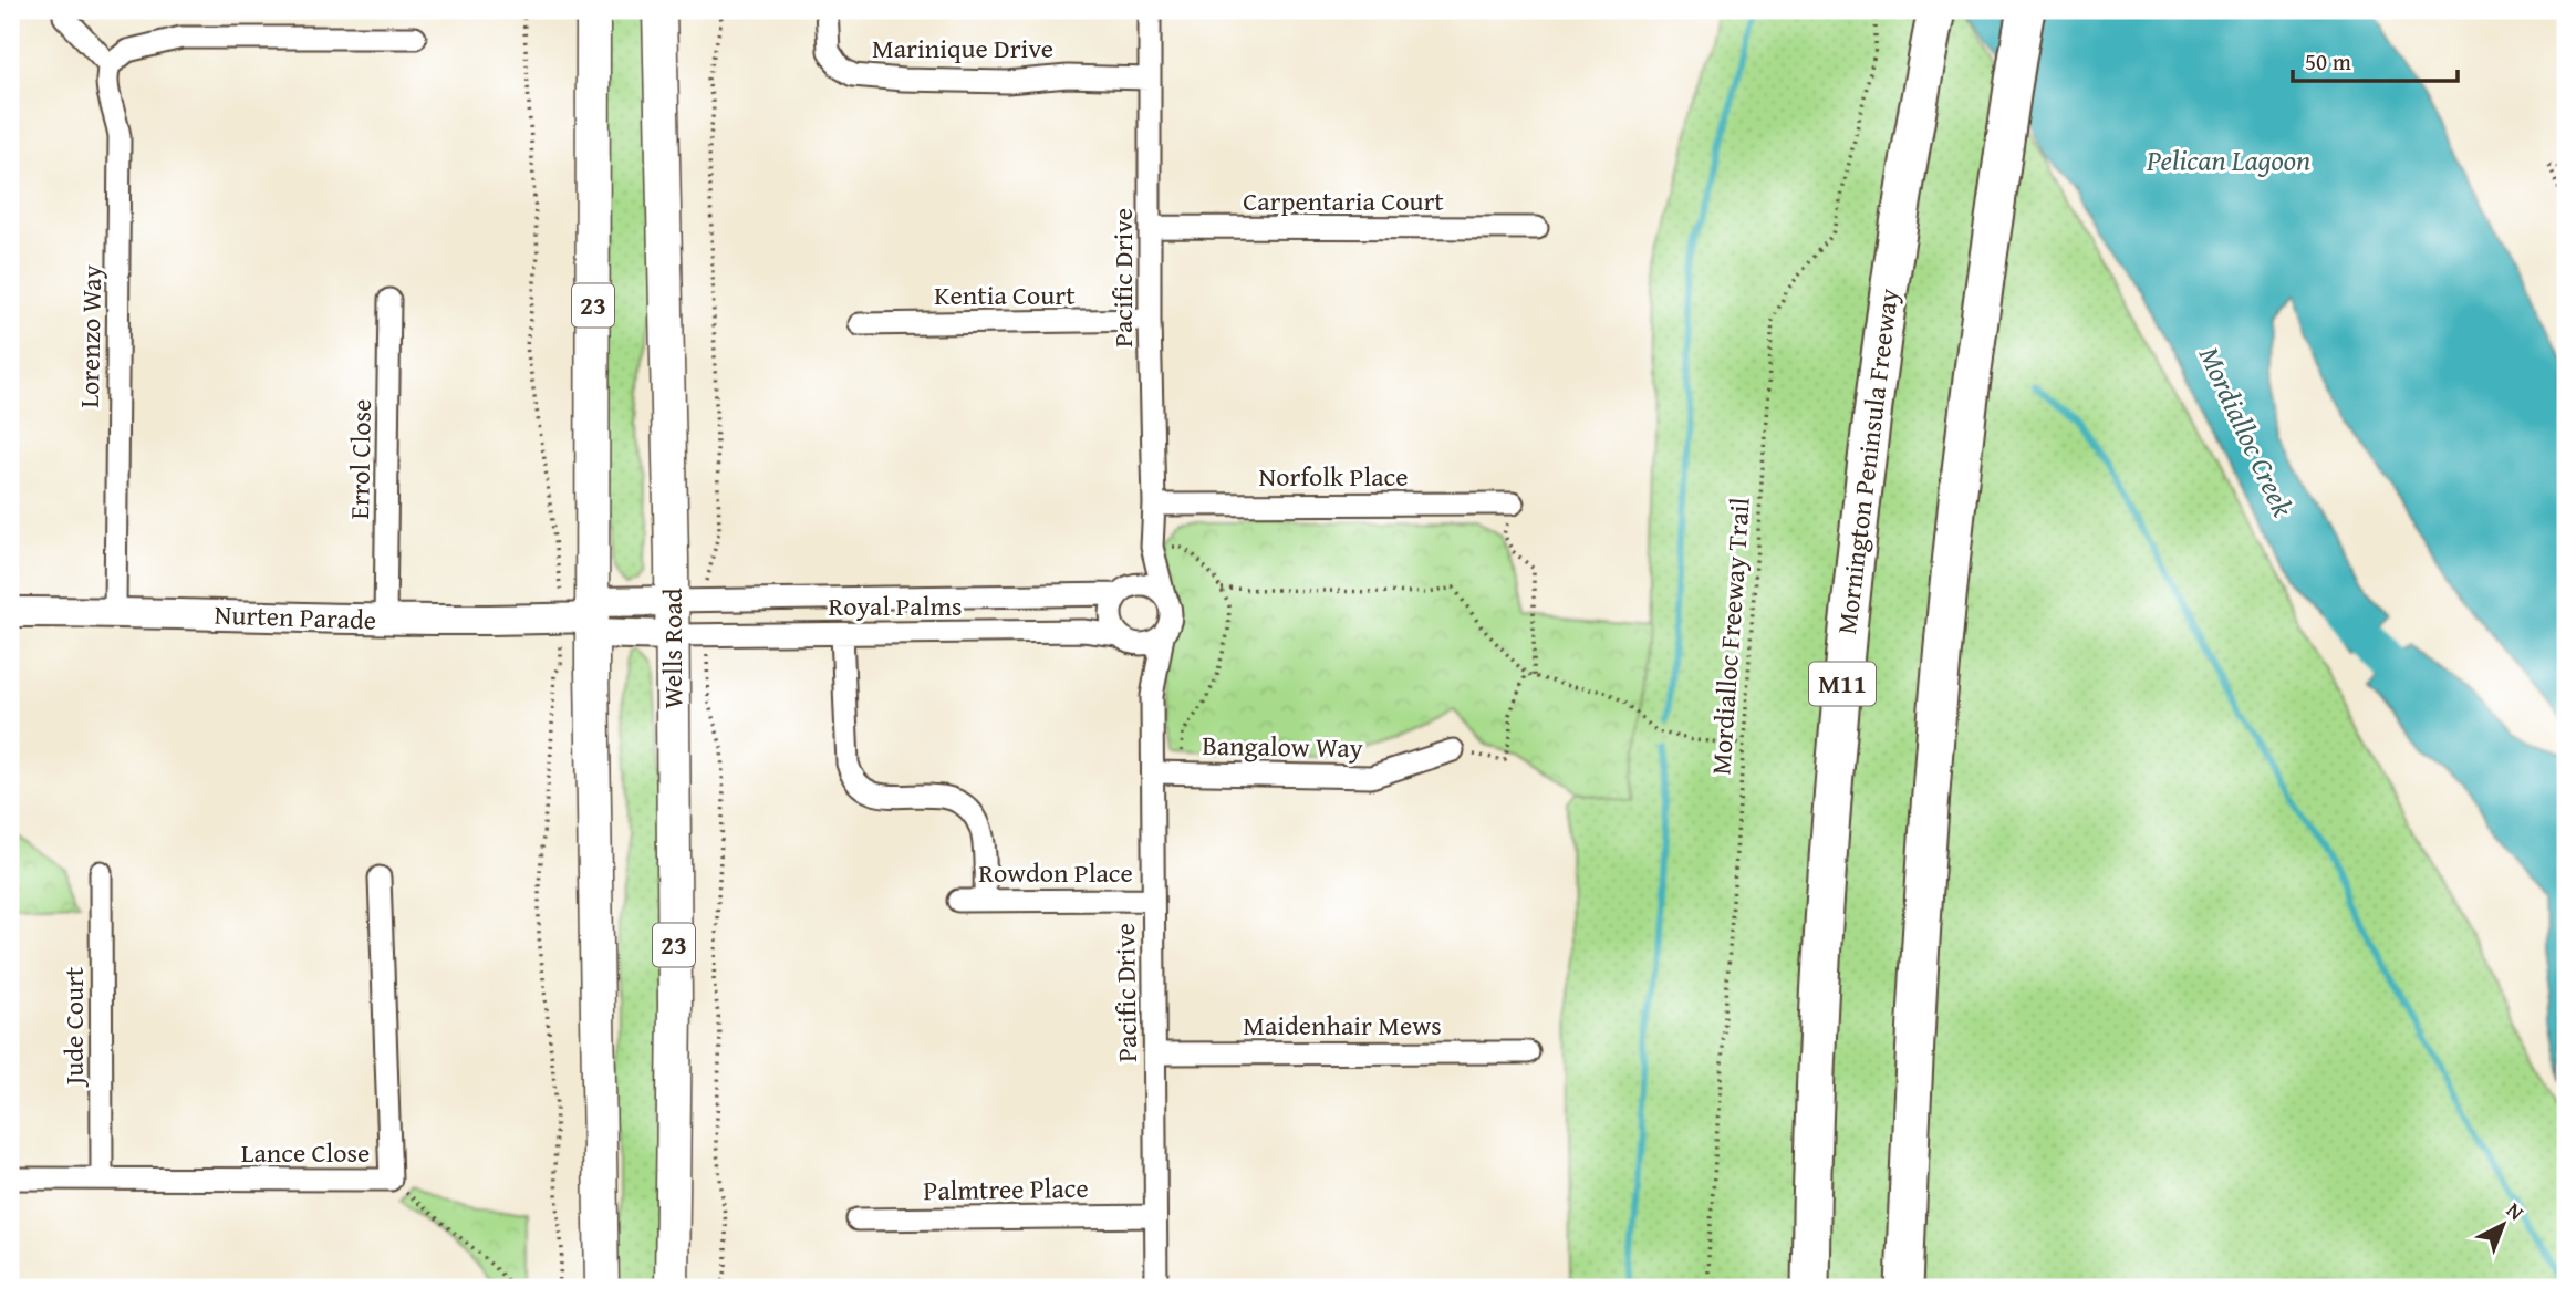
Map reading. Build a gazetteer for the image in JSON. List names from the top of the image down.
{
  "streets": {
    "highway": ["Mornington Peninsula Freeway", "M11"],
    "main road": ["23", "Wells Road"],
    "street": [
      "Marinique Drive",
      "Carpentaria Court",
      "Pacific Drive",
      "Kentia Court",
      "Lorenzo Way",
      "Errol Close",
      "Norfolk Place",
      "Royal Palms",
      "Nurten Parade",
      "Bangalow Way",
      "Rowdon Place",
      "Jude Court",
      "Maidenhair Mews",
      "Lance Close",
      "Palmtree Place"
    ],
    "path": ["Mordialloc Freeway Trail"]
  },
  "crossings": [
    ["Marinique Drive", "Pacific Drive"],
    ["Carpentaria Court", "Pacific Drive"],
    ["Pacific Drive", "Kentia Court"],
    ["Pacific Drive", "Norfolk Place"],
    ["Pacific Drive", "Royal Palms"],
    ["Pacific Drive", "Bangalow Way"],
    ["Pacific Drive", "Rowdon Place"],
    ["Pacific Drive", "Maidenhair Mews"],
    ["Pacific Drive", "Palmtree Place"],
    ["23", "Nurten Parade"],
    ["Lorenzo Way", "Nurten Parade"],
    ["Errol Close", "Nurten Parade"],
    ["Royal Palms", "Nurten Parade"],
    ["Royal Palms", "Wells Road"],
    ["Nurten Parade", "Wells Road"],
    ["Jude Court", "Lance Close"]
  ],
  "water": ["Pelican Lagoon", "Mordialloc Creek"],
  "scale_bar": "50 m",
  "north": "top right"
}
